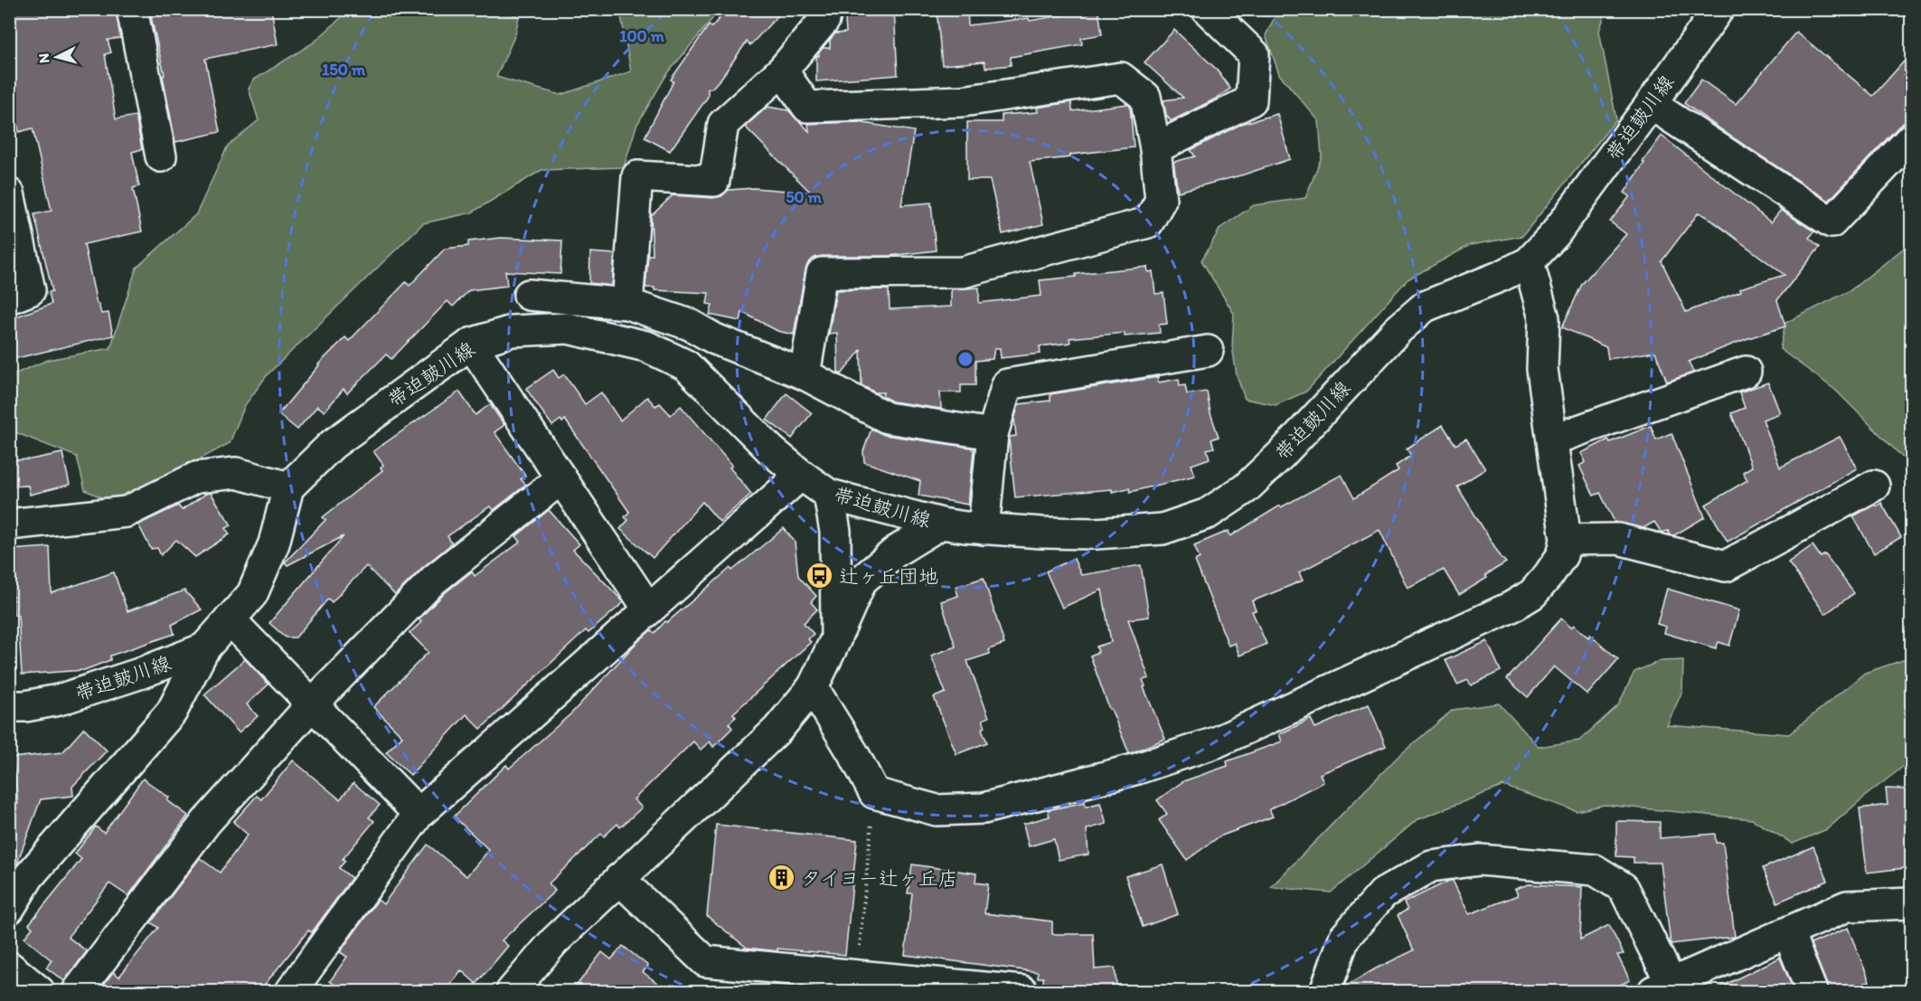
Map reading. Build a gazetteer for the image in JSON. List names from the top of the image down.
{
  "streets": {
    "street": ["帯迫皷川線"]
  },
  "places": {
    "bus stop": ["辻ヶ丘団地"],
    "building": ["タイヨー辻ヶ丘店"]
  },
  "north": "left",
  "rings": ["100 m", "150 m", "50 m"]
}
